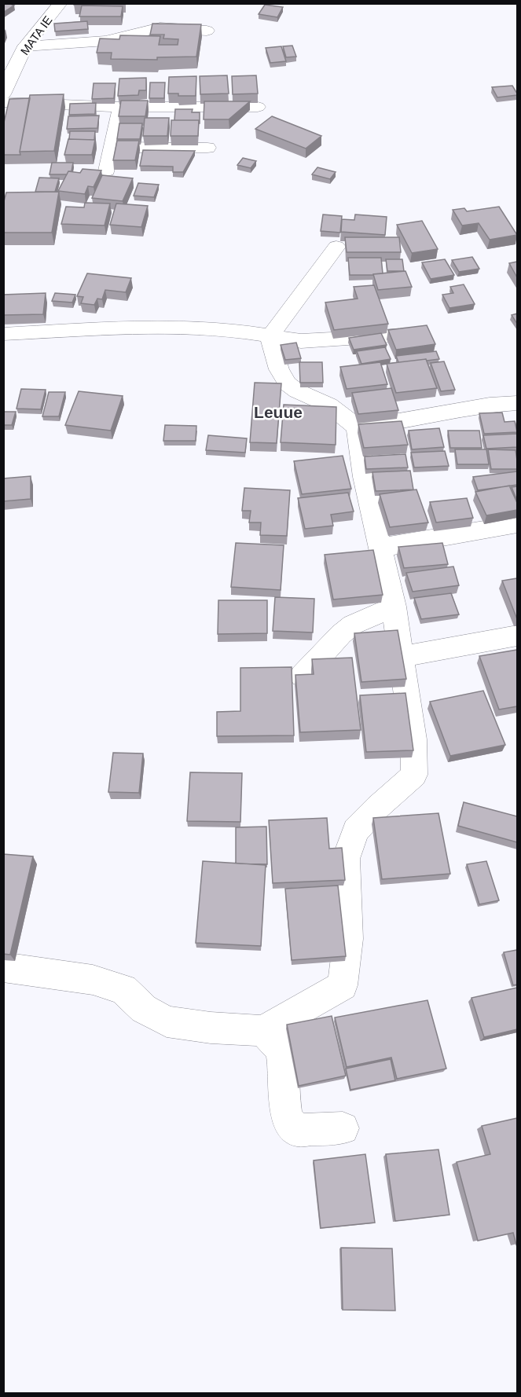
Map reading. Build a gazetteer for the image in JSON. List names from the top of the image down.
{
  "streets": {
    "street": ["MATA IE"]
  },
  "districts": ["Leuue"]
}
